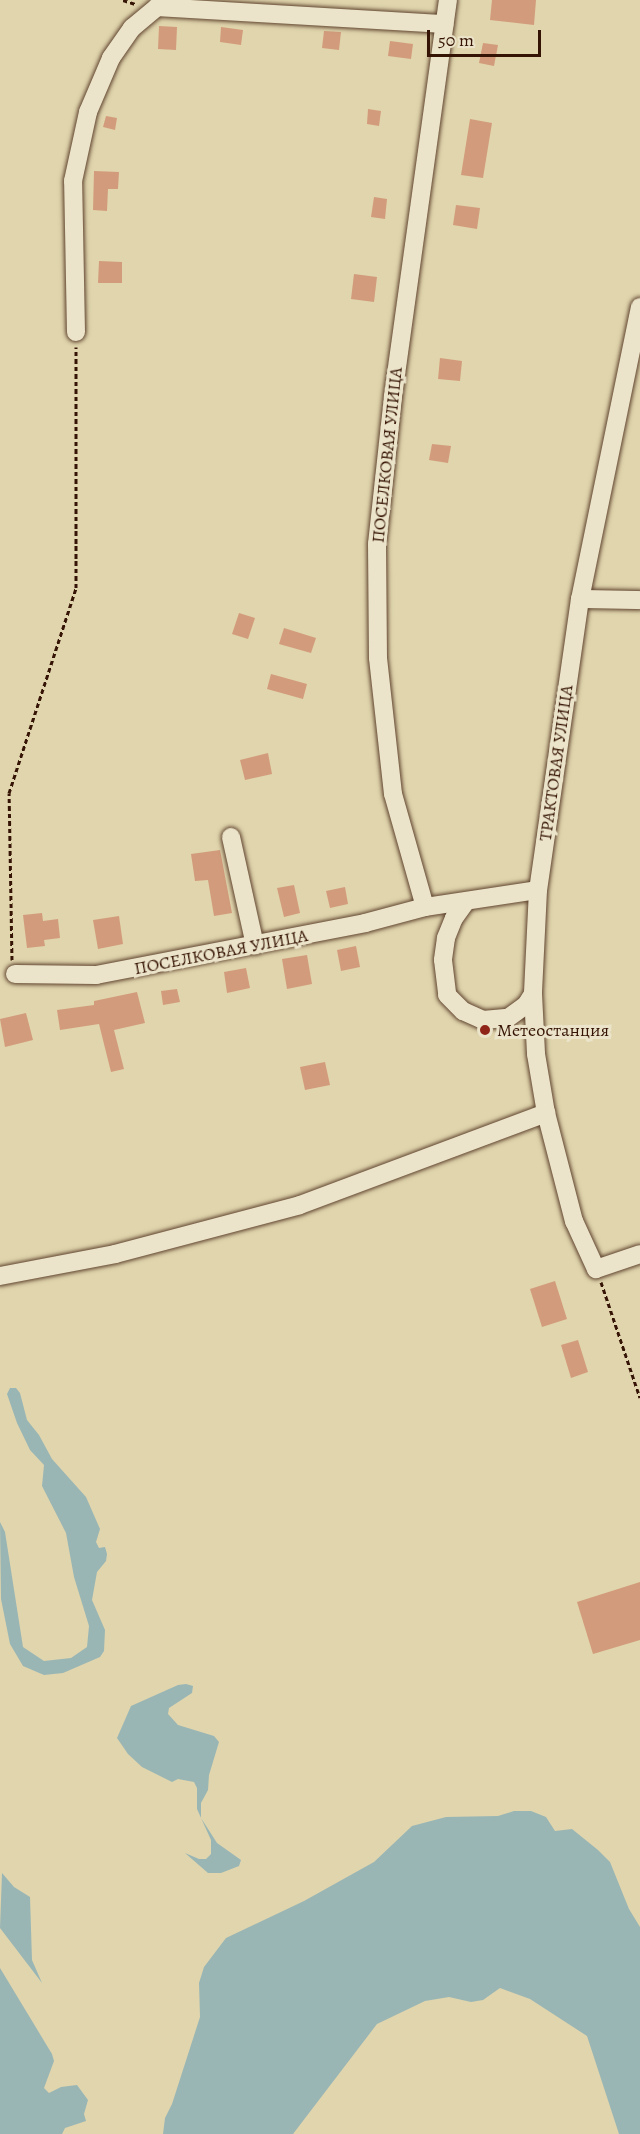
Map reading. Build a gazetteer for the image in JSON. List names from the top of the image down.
{
  "streets": {
    "street": ["ПОСЕЛКОВАЯ УЛИЦА", "ТРАКТОВАЯ УЛИЦА"]
  },
  "crossings": [
    ["ПОСЕЛКОВАЯ УЛИЦА", "ТРАКТОВАЯ УЛИЦА"]
  ],
  "places": ["Метеостанция"],
  "scale_bar": "50 m"
}
